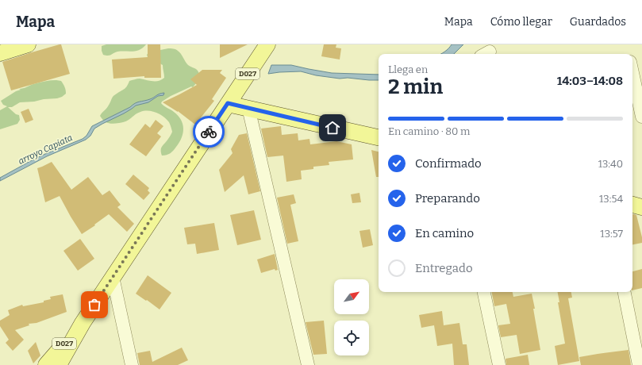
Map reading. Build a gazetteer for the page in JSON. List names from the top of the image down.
{
  "streets": {
    "main road": ["D027"]
  },
  "water": ["arroyo Capiata"],
  "north": "top right",
  "page": {
    "header": "Mapa",
    "nav": ["Mapa", "Cómo llegar", "Guardados"],
    "heading": ["2 min", "Llega en", "14:03–14:08"],
    "bar": "En camino · 80 m",
    "list": [
      ["Confirmado", "13:40"],
      ["Preparando", "13:54"],
      ["En camino", "13:57"],
      "Entregado"
    ]
  }
}
